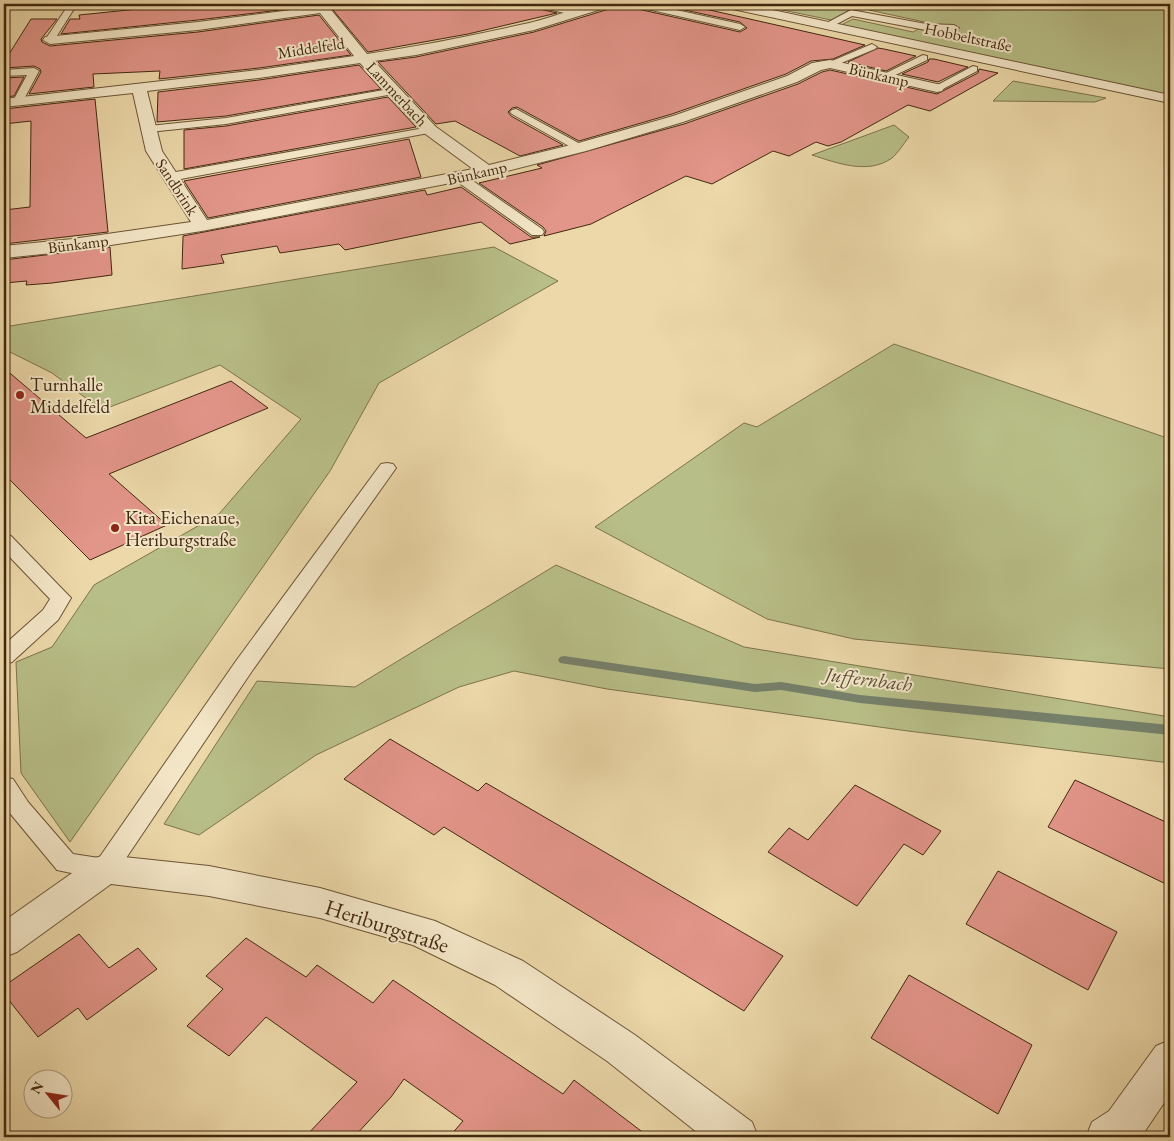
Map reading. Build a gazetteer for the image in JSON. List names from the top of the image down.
{
  "streets": {
    "street": [
      "Hobbeltstraße",
      "Middelfeld",
      "Bünkamp",
      "Lammerbach",
      "Sandbrink",
      "Heriburgstraße"
    ]
  },
  "crossings": [
    ["Middelfeld", "Lammerbach"],
    ["Middelfeld", "Sandbrink"],
    ["Bünkamp", "Lammerbach"],
    ["Bünkamp", "Sandbrink"]
  ],
  "water": ["Juffernbach"],
  "places": ["Turnhalle Middelfeld", "Kita Eichenaue, Heriburgstraße"],
  "north": "top left"
}
